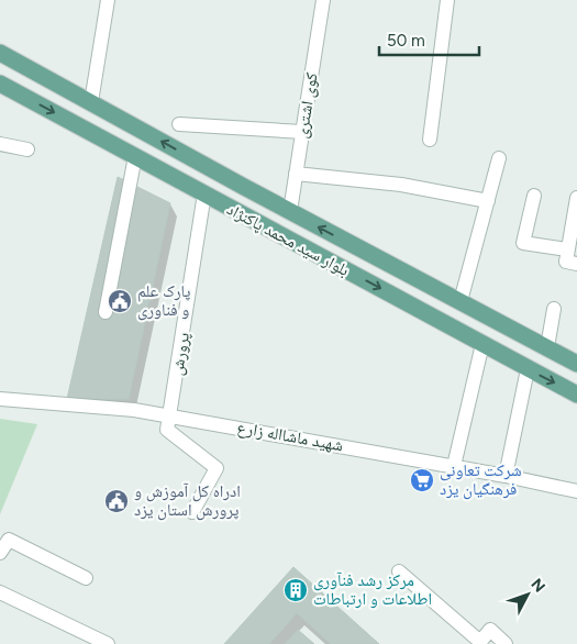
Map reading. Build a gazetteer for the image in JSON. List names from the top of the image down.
{
  "streets": {
    "main road": ["بلوار سید محمد پاکنژاد"],
    "street": ["کوی اشتری", "پرورش", "شهید ماشااله زارع"]
  },
  "crossings": [
    ["کوی اشتری", "بلوار سید محمد پاکنژاد"],
    ["بلوار سید محمد پاکنژاد", "پرورش"],
    ["پرورش", "شهید ماشااله زارع"]
  ],
  "places": {
    "public building": ["پارک علم و فناوری", "ادراه کل آموزش و پرورش استان یزد"],
    "supermarket": ["شرکت تعاونی فرهنگیان یزد"],
    "building": ["مرکز رشد فنآوری اطلاعات و ارتباطات"]
  },
  "scale_bar": "50 m",
  "north": "top right"
}
